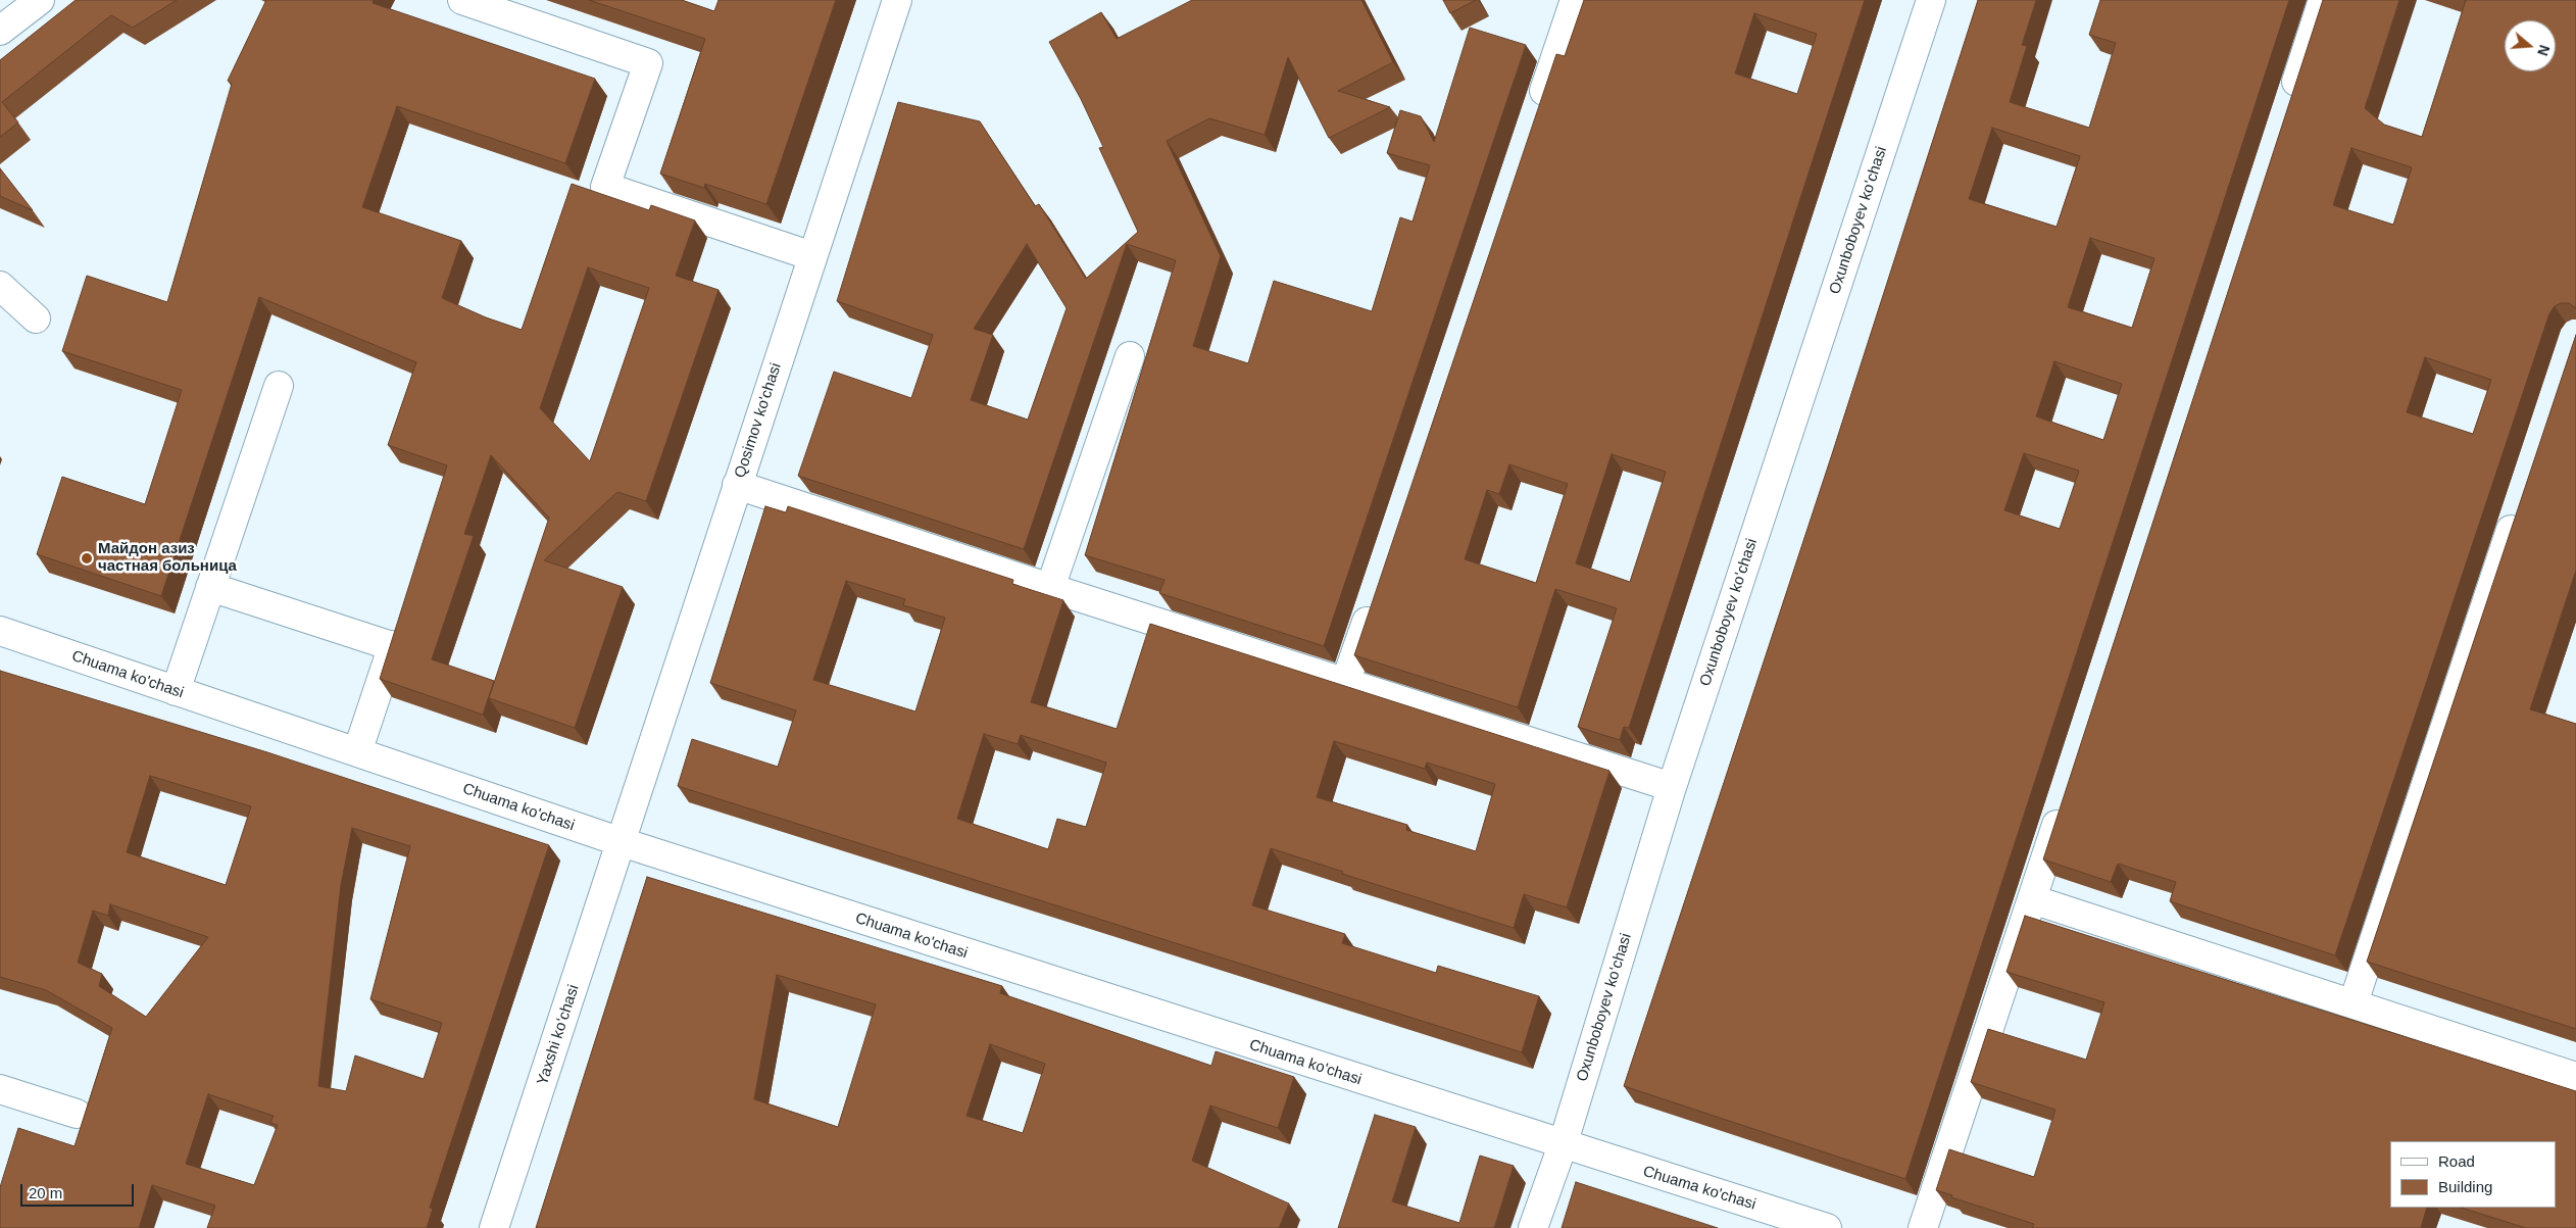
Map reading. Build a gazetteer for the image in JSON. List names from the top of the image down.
{
  "streets": {
    "street": [
      "Oxunboboyev koʻchasi",
      "Qosimov ko'chasi",
      "Chuama ko'chasi",
      "Yaxshi koʻchasi"
    ]
  },
  "crossings": [
    ["Oxunboboyev koʻchasi", "Chuama ko'chasi"],
    ["Qosimov ko'chasi", "Chuama ko'chasi"],
    ["Qosimov ko'chasi", "Yaxshi koʻchasi"],
    ["Chuama ko'chasi", "Yaxshi koʻchasi"]
  ],
  "places": ["Майдон азиз частная больница"],
  "legend": ["Road", "Building"],
  "scale_bar": "20 m",
  "north": "right"
}
